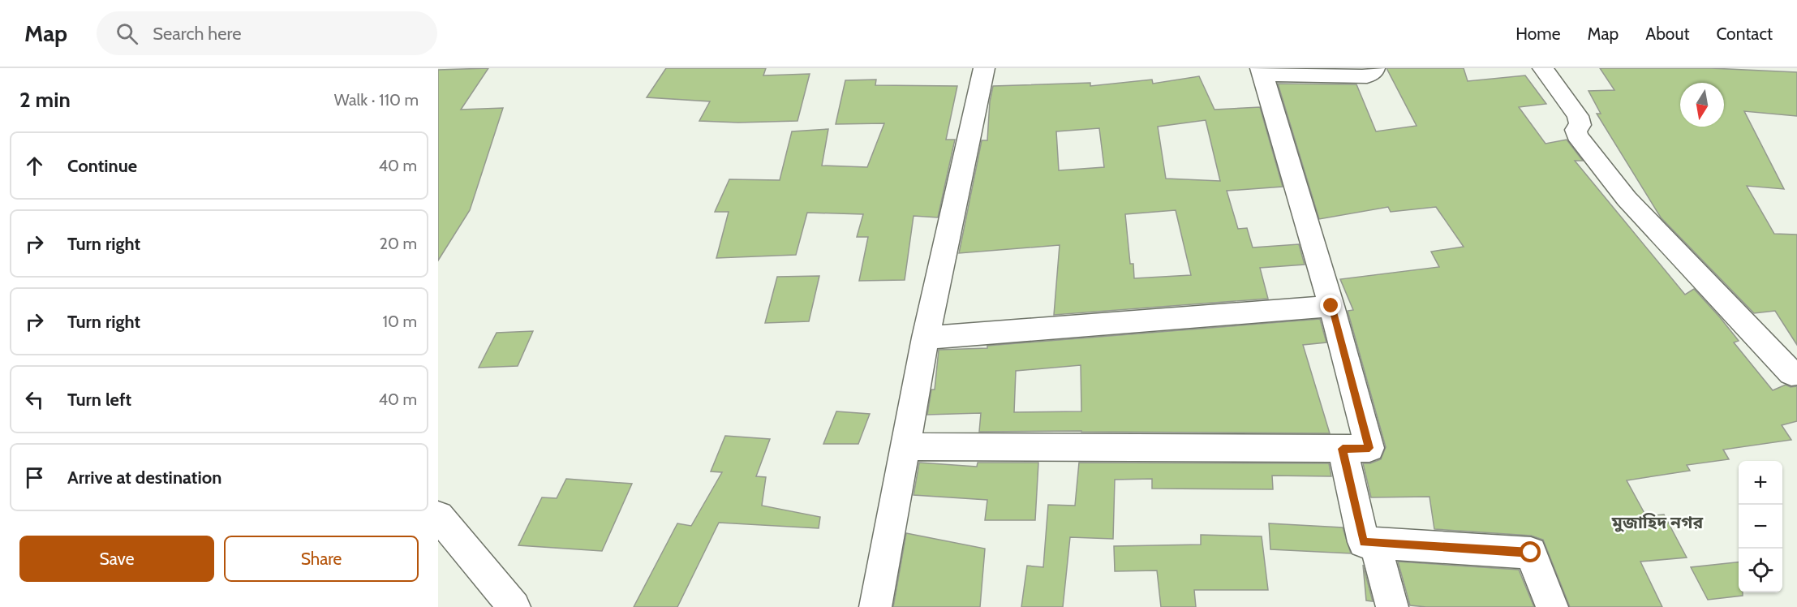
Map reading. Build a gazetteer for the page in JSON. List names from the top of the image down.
{
  "districts": ["মুজাহিদ নগর"],
  "north": "bottom",
  "page": {
    "header": "Map",
    "search": "Search here",
    "nav": [
      "Home",
      "Map",
      "About",
      "Contact"
    ],
    "heading": ["2 min", "Walk · 110 m"],
    "list": [
      ["Continue", "40 m"],
      ["Turn right", "20 m"],
      ["Turn right", "10 m"],
      ["Turn left", "40 m"],
      "Arrive at destination"
    ],
    "map_buttons": ["+", "−"],
    "buttons": ["Save", "Share"]
  }
}
